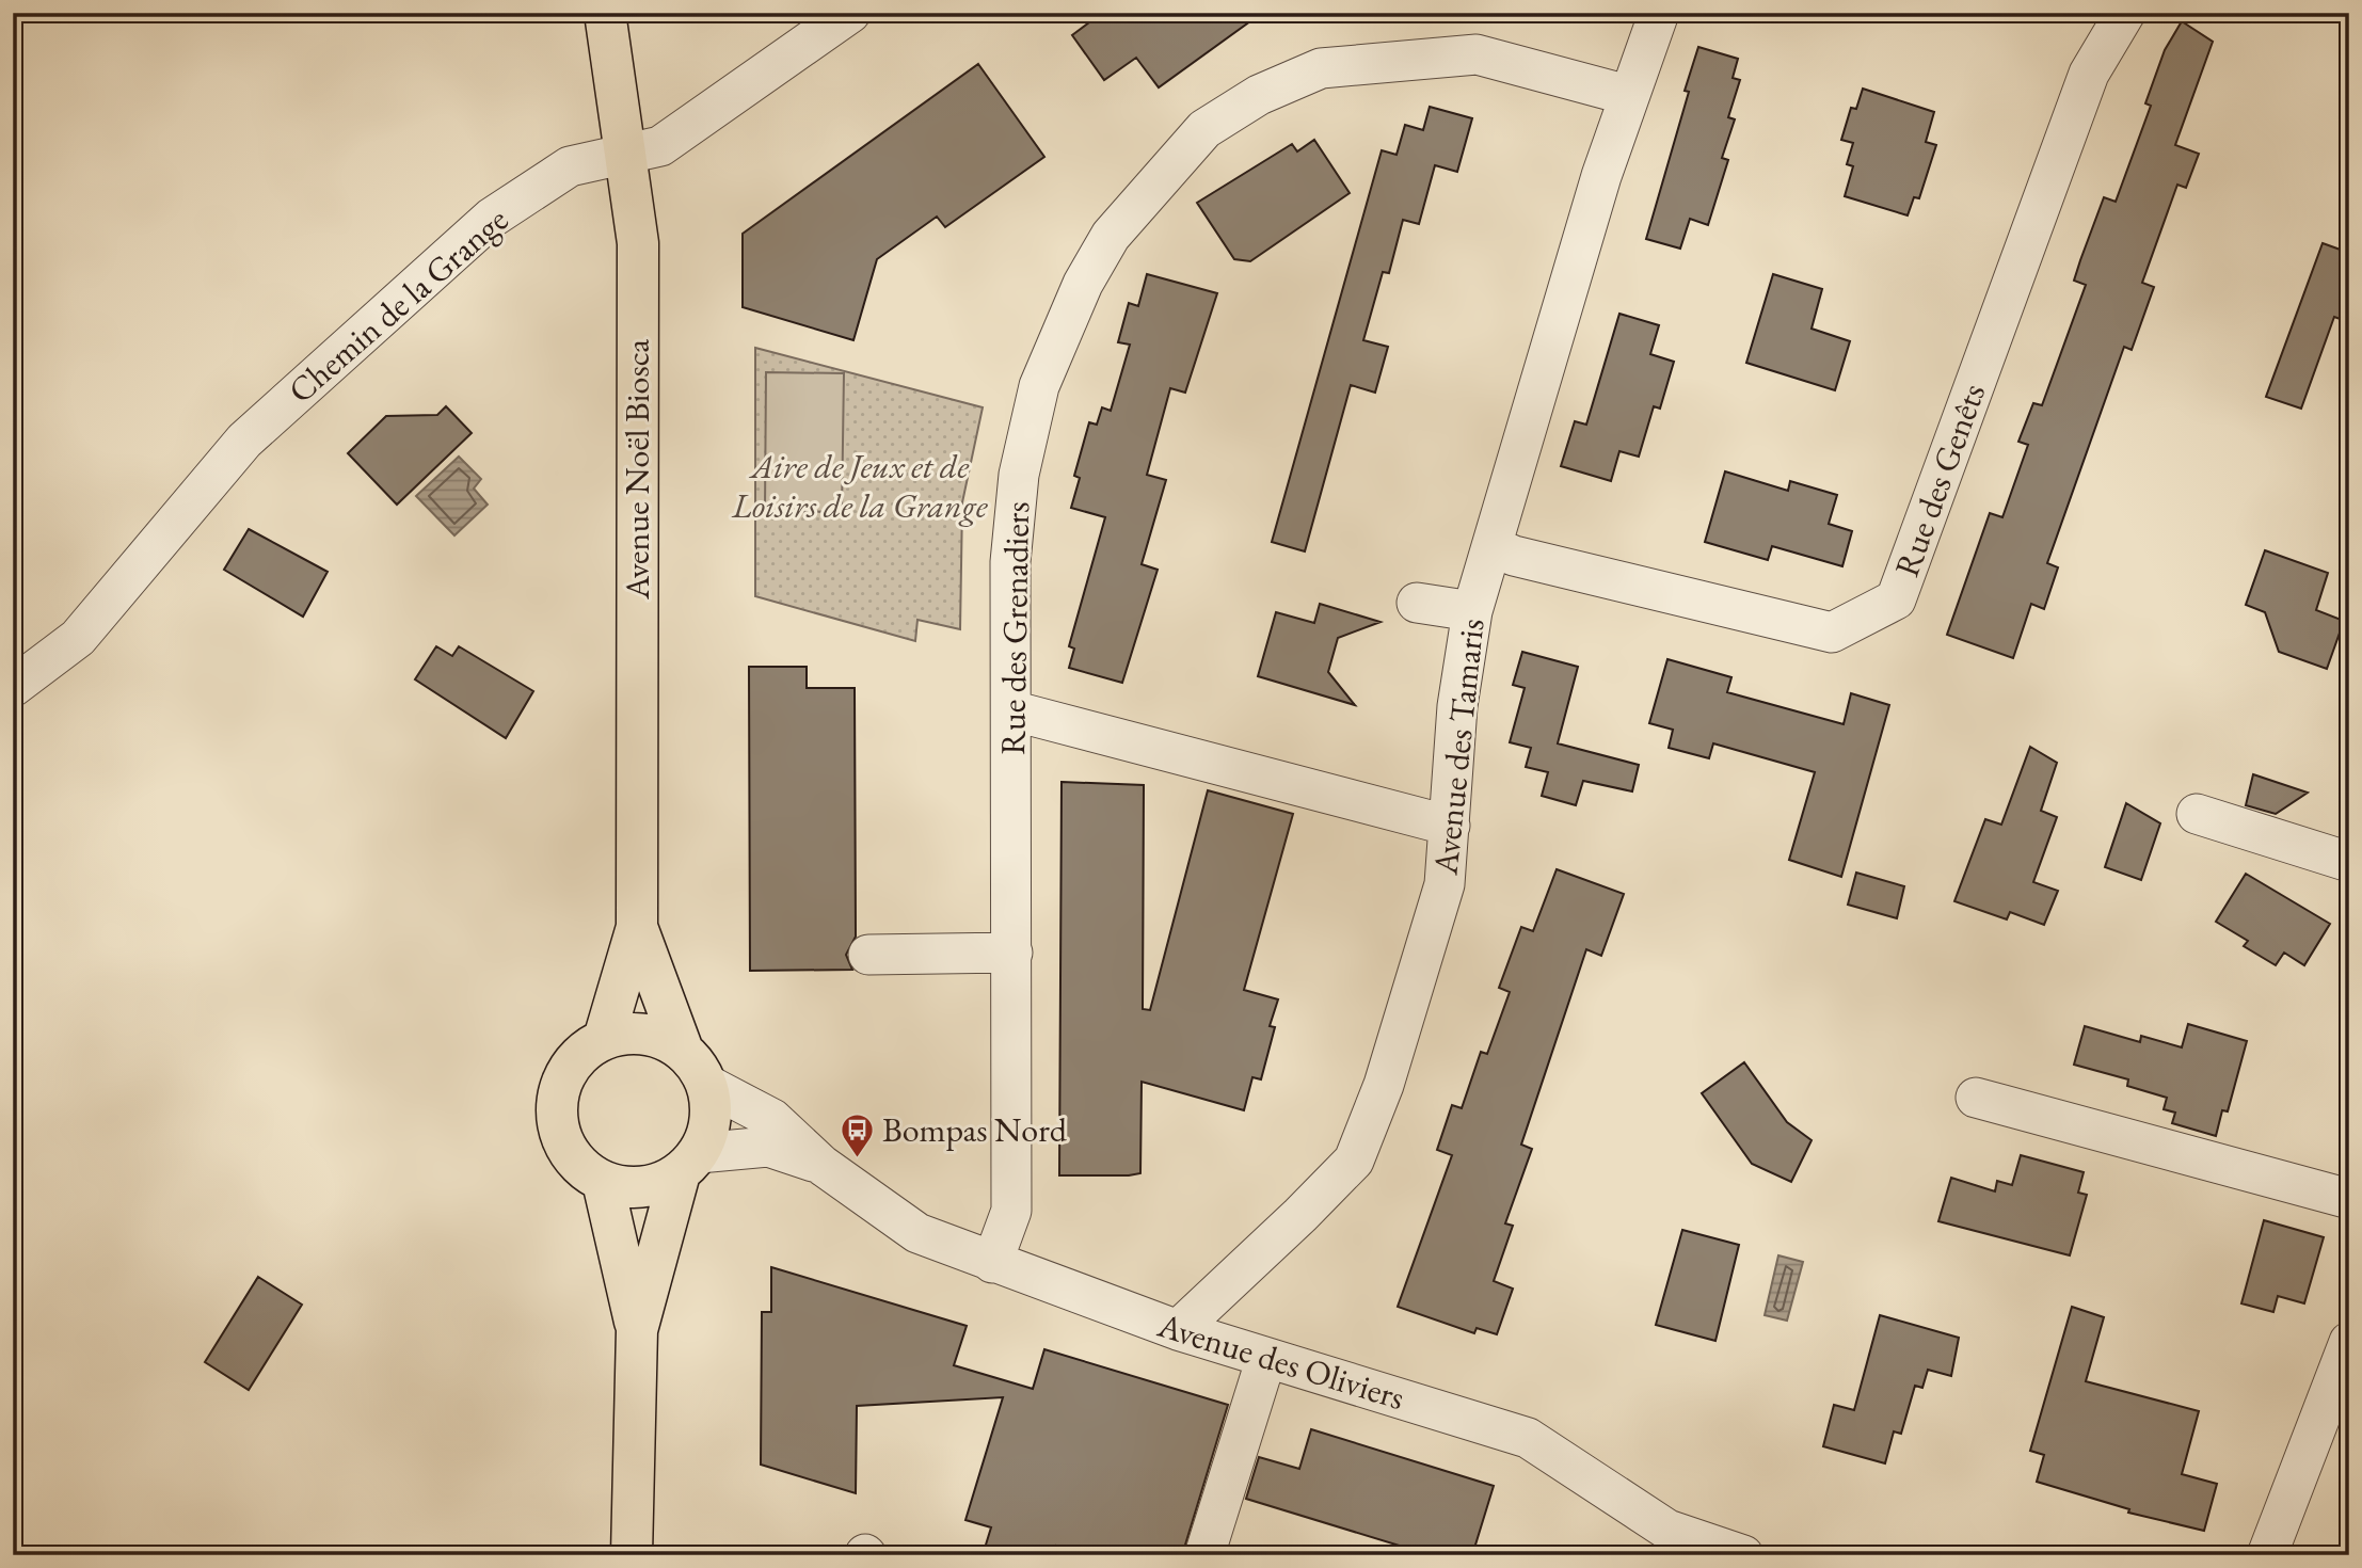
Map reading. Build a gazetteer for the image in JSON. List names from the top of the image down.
{
  "streets": {
    "main road": ["Avenue Noël Biosca"],
    "street": [
      "Chemin de la Grange",
      "Rue des Genêts",
      "Rue des Grenadiers",
      "Avenue des Tamaris",
      "Avenue des Oliviers"
    ]
  },
  "crossings": [
    ["Chemin de la Grange", "Avenue Noël Biosca"],
    ["Rue des Genêts", "Avenue des Tamaris"],
    ["Rue des Grenadiers", "Avenue des Tamaris"],
    ["Rue des Grenadiers", "Avenue des Oliviers"],
    ["Avenue des Tamaris", "Avenue des Oliviers"]
  ],
  "parks": ["Aire de Jeux et de Loisirs de la Grange"],
  "places": {
    "bus stop": ["Bompas Nord"]
  }
}
